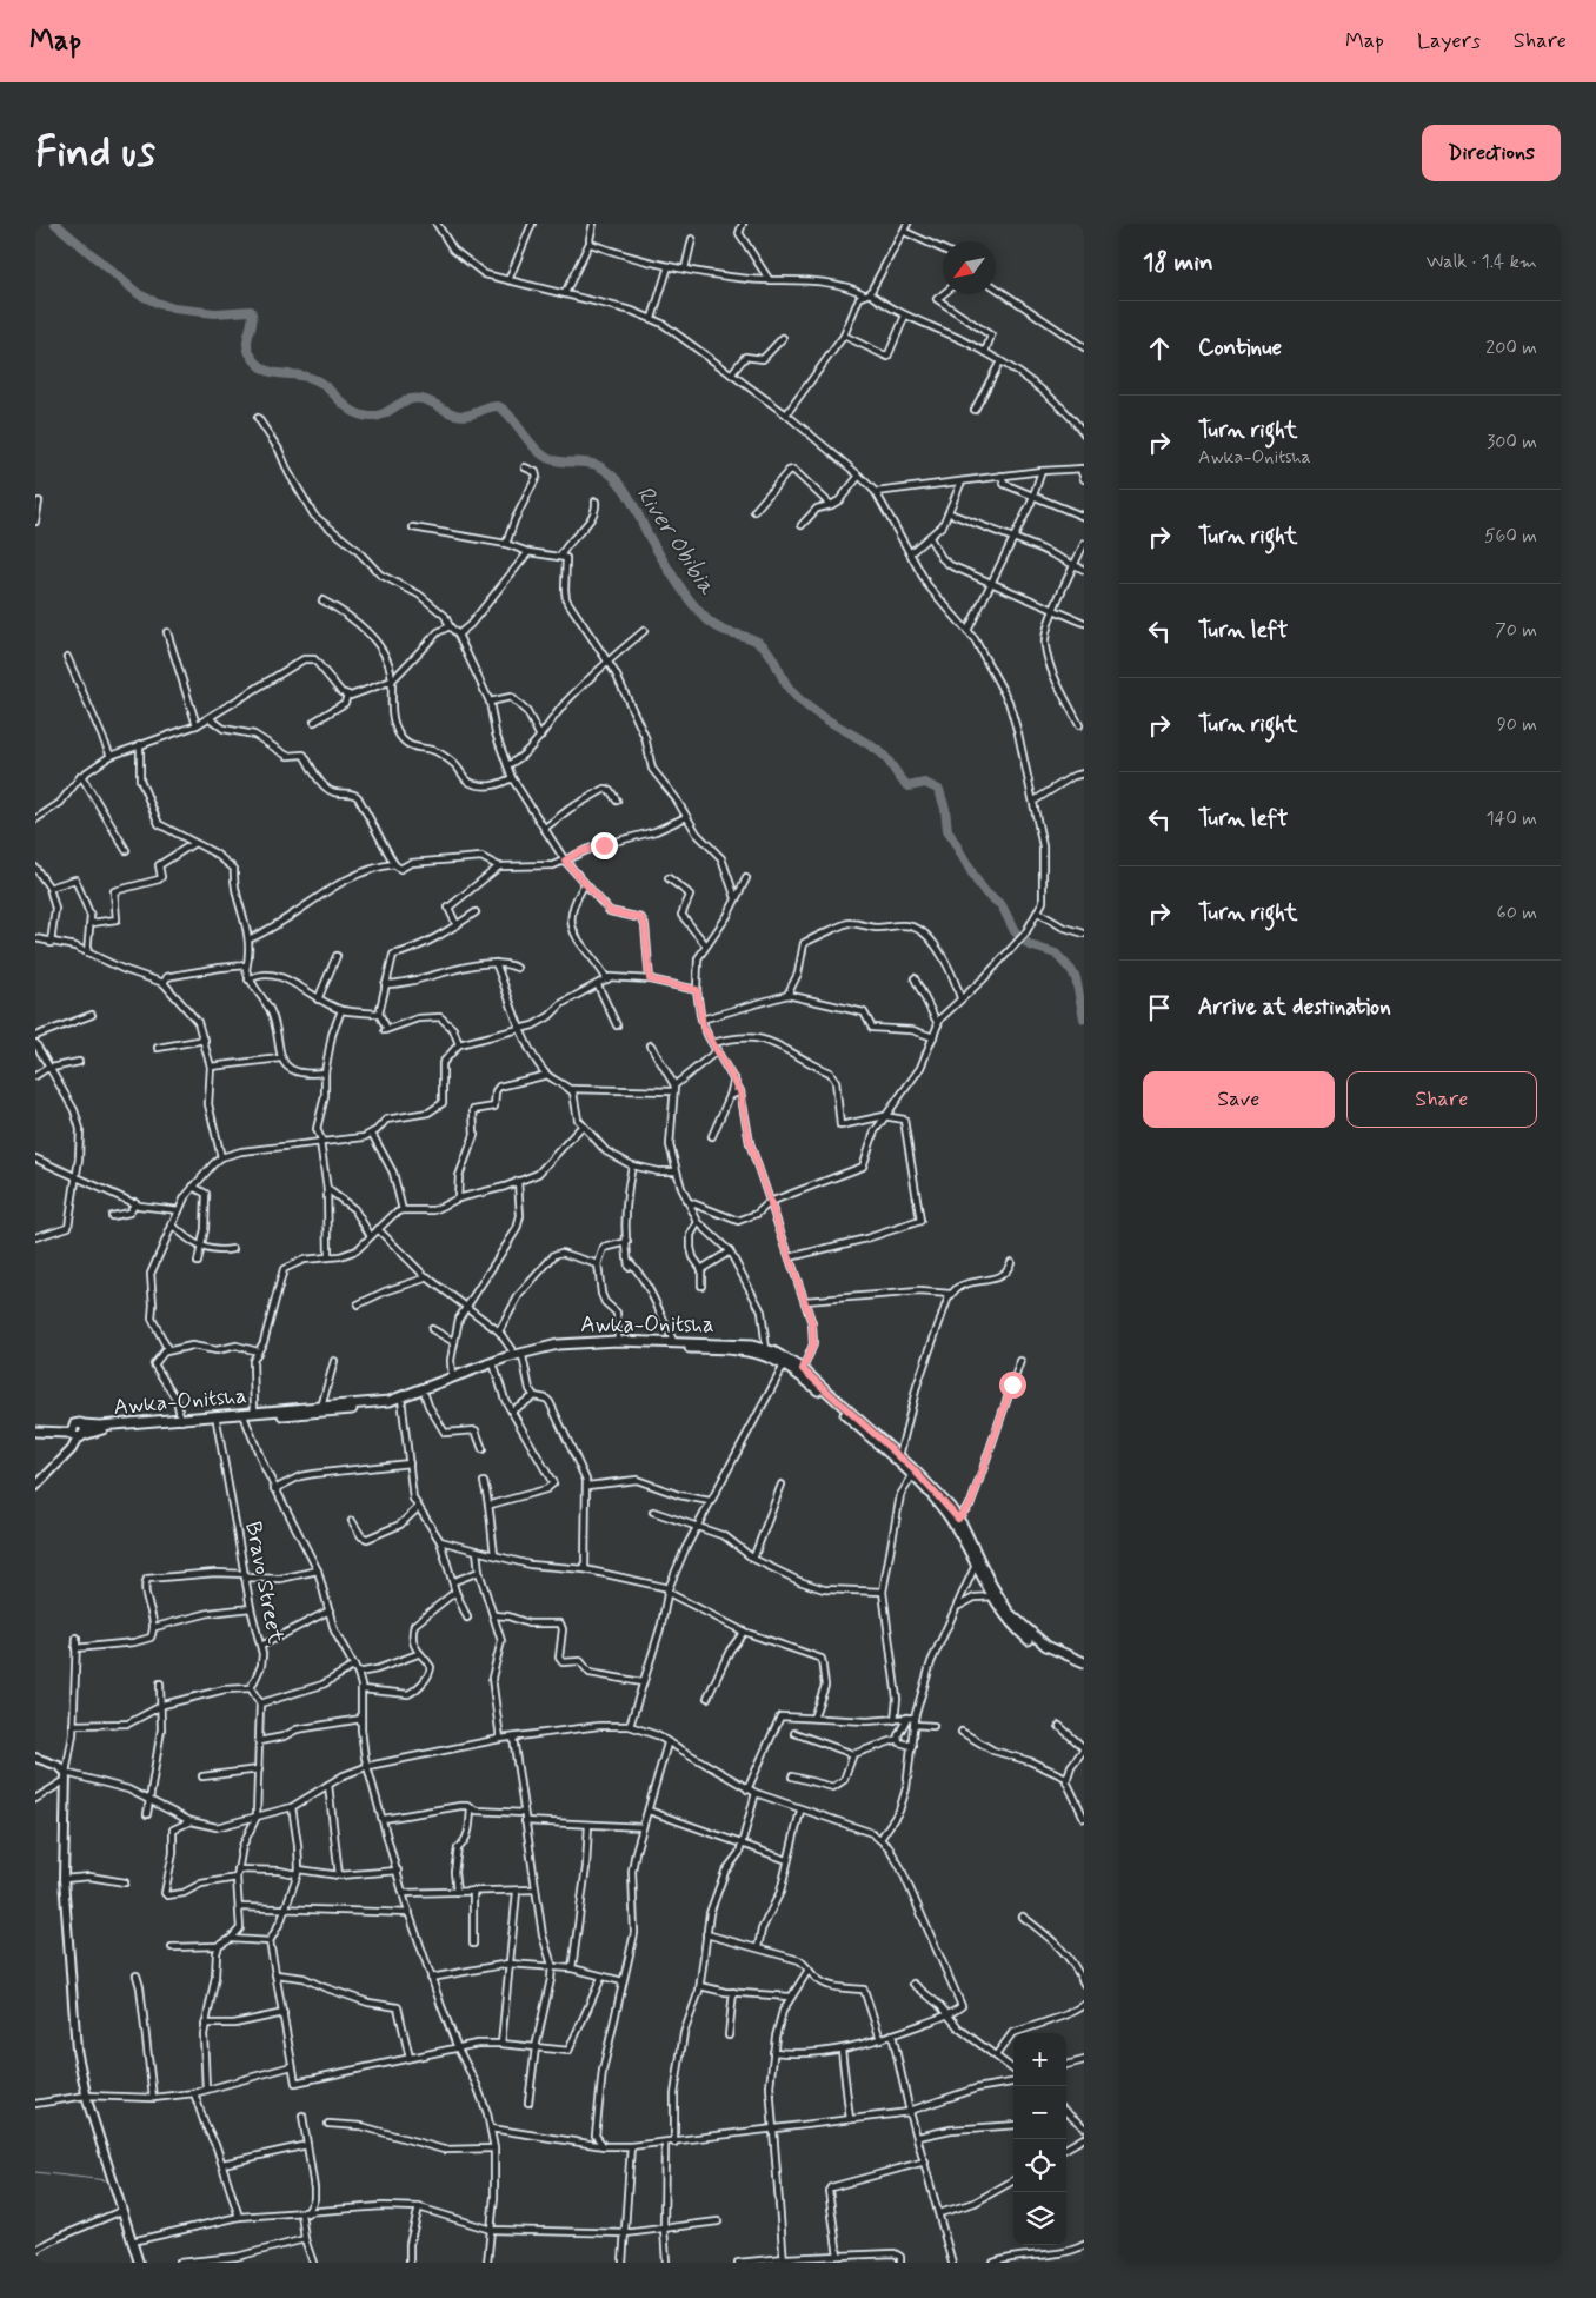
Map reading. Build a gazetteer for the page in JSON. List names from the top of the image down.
{
  "streets": {
    "main road": ["Awka-Onitsha"],
    "street": ["Bravo Street"]
  },
  "crossings": [
    ["Awka-Onitsha", "Bravo Street"]
  ],
  "water": ["River Obibia"],
  "north": "bottom left",
  "page": {
    "header": "Map",
    "nav": ["Map", "Layers", "Share"],
    "buttons": [
      "Directions",
      ["Save", "Share"]
    ],
    "title": "Find us",
    "heading": ["18 min", "Walk · 1.4 km"],
    "list": [
      ["Continue", "200 m"],
      ["Turn right", "Awka-Onitsha", "300 m"],
      ["Turn right", "560 m"],
      ["Turn left", "70 m"],
      ["Turn right", "90 m"],
      ["Turn left", "140 m"],
      ["Turn right", "60 m"],
      "Arrive at destination"
    ],
    "map_buttons": ["+", "−"]
  }
}
